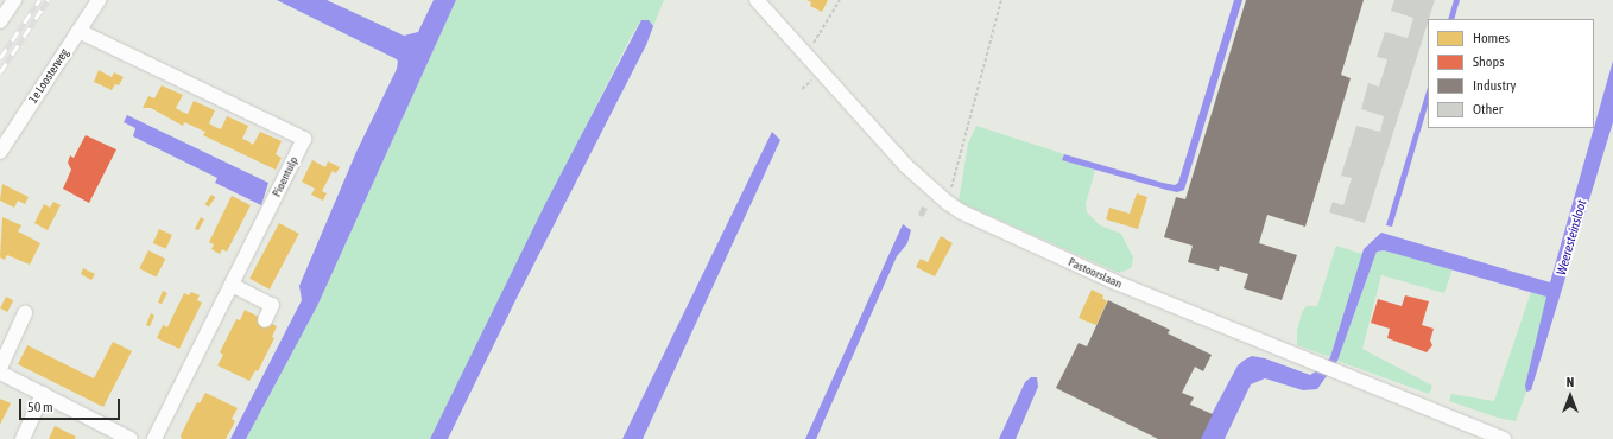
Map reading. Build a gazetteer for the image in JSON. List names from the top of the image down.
{
  "streets": {
    "street": ["1e Loosterweg", "Pioentulp", "Pastoorslaan"]
  },
  "crossings": [
    ["1e Loosterweg", "Pioentulp"]
  ],
  "water": ["Weeresteinsloot"],
  "legend": [
    "Homes",
    "Shops",
    "Industry",
    "Other"
  ],
  "scale_bar": "50 m",
  "north": "top"
}
